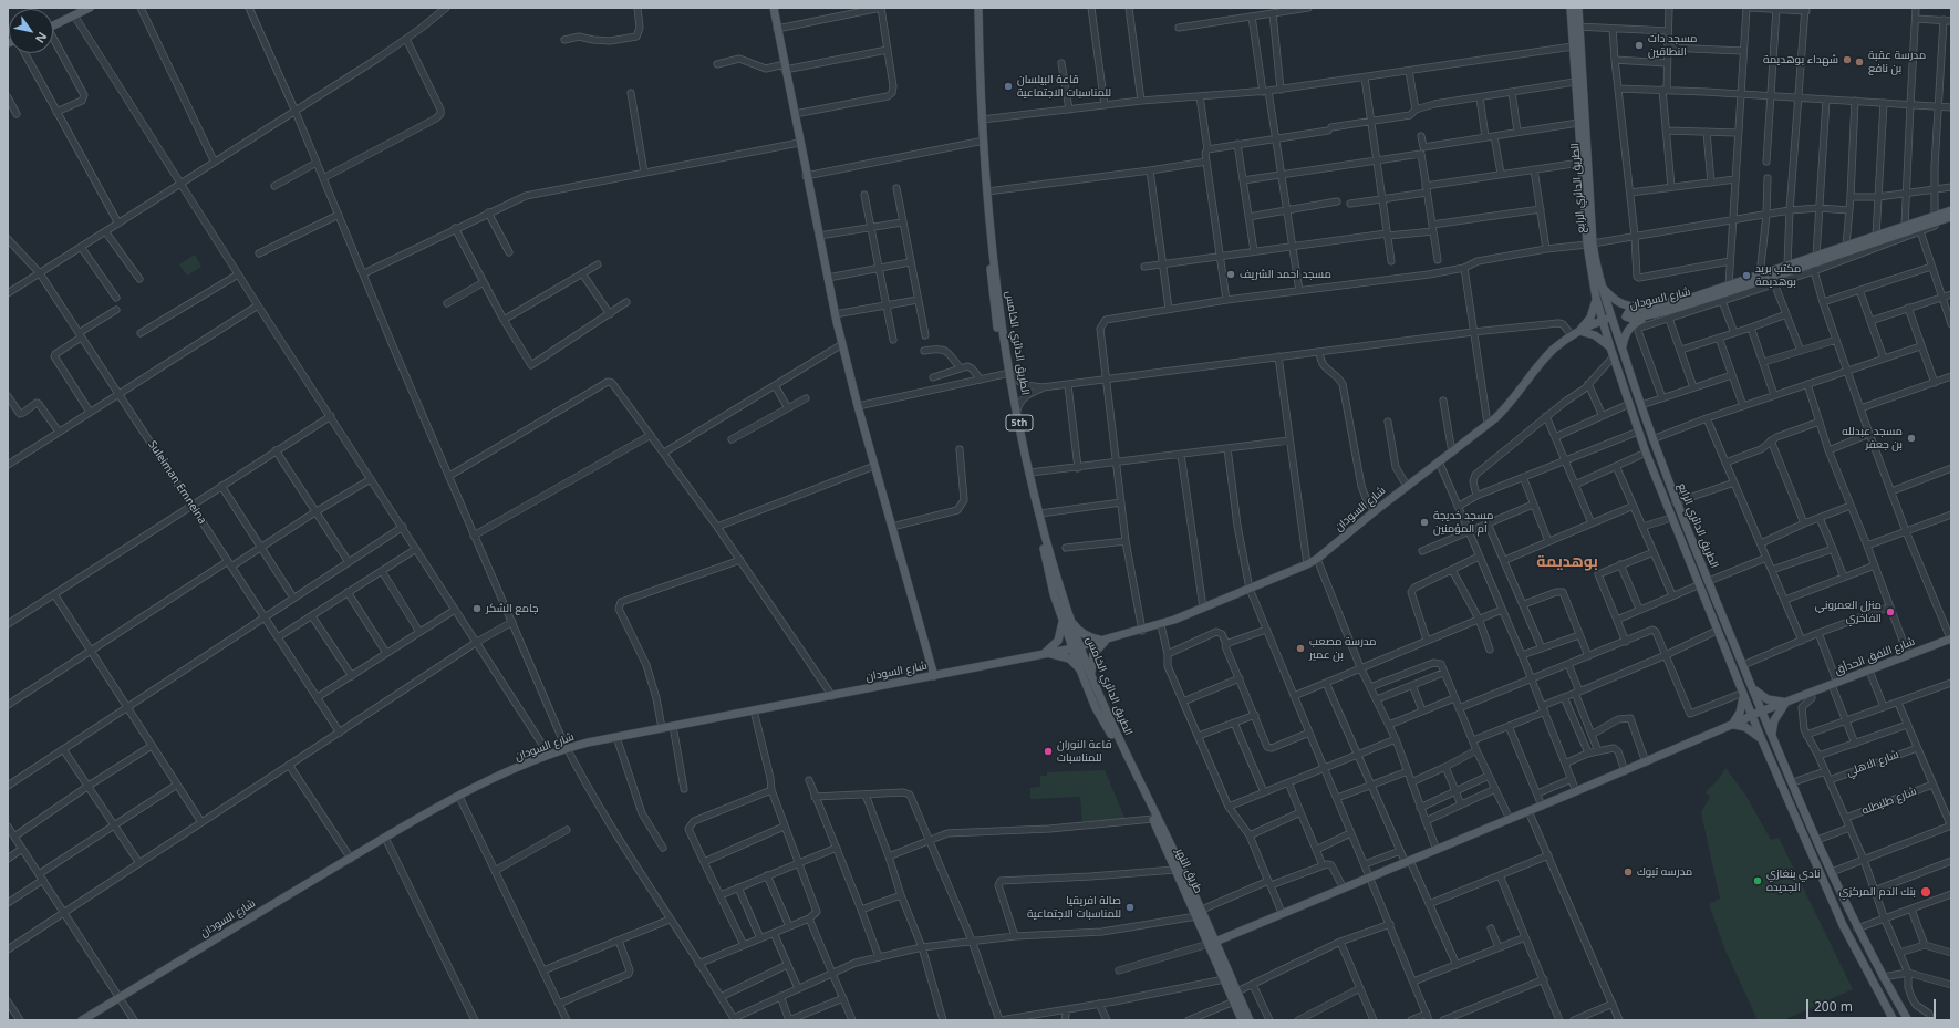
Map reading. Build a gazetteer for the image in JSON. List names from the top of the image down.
{
  "streets": {
    "main road": [
      "الطريق الدائري الرابع",
      "شارع السودان",
      "الطريق الدائري الخامس",
      "5th",
      "شارع النفق الحدأق",
      "طريق النهر"
    ],
    "street": ["Suleiman Emneina", "شارع الاهلي", "شارع طليطله"]
  },
  "crossings": [
    ["الطريق الدائري الرابع", "شارع السودان"],
    ["الطريق الدائري الرابع", "شارع النفق الحدأق"],
    ["شارع السودان", "الطريق الدائري الخامس"],
    ["الطريق الدائري الخامس", "طريق النهر"],
    ["شارع النفق الحدأق", "طريق النهر"]
  ],
  "districts": ["بوهديمة"],
  "places": [
    "مسجد دات النطاقين",
    "شهداء بوهديمة",
    "مدرسة عقبة بن نافع",
    "قاعة البيلسان للمناسبات الاجتماعية",
    "مسجد احمد الشريف",
    "مكتب بريد بوهديمة",
    "مسجد عبدلله بن جعفر",
    "مسجد خديجة أم المؤمنين",
    "جامع الشكر",
    "منزل العمروني الفاخري",
    "مدرسة مصعب بن عمير",
    "قاعة النوران للمناسبات",
    "مدرسه تبوك",
    "نادي بنغازي الجديده",
    "بنك الدم المركزي",
    "صالة افريقيا للمناسبات الاجتماعية"
  ],
  "scale_bar": "200 m",
  "north": "bottom right"
}
